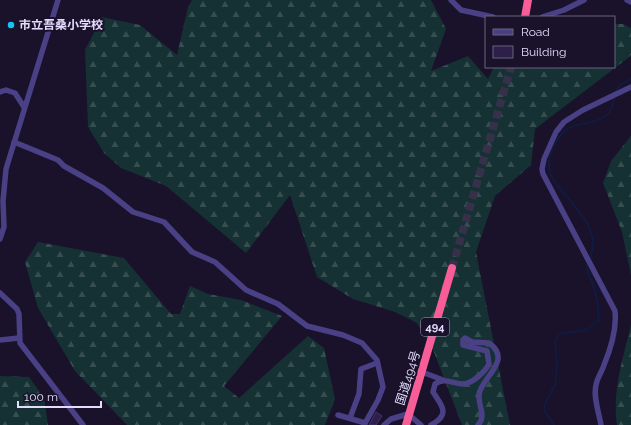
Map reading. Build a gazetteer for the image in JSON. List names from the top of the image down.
{
  "streets": {
    "highway": ["494", "国道494号"]
  },
  "places": ["市立吾桑小学校"],
  "legend": ["Road", "Building"],
  "scale_bar": "100 m"
}
